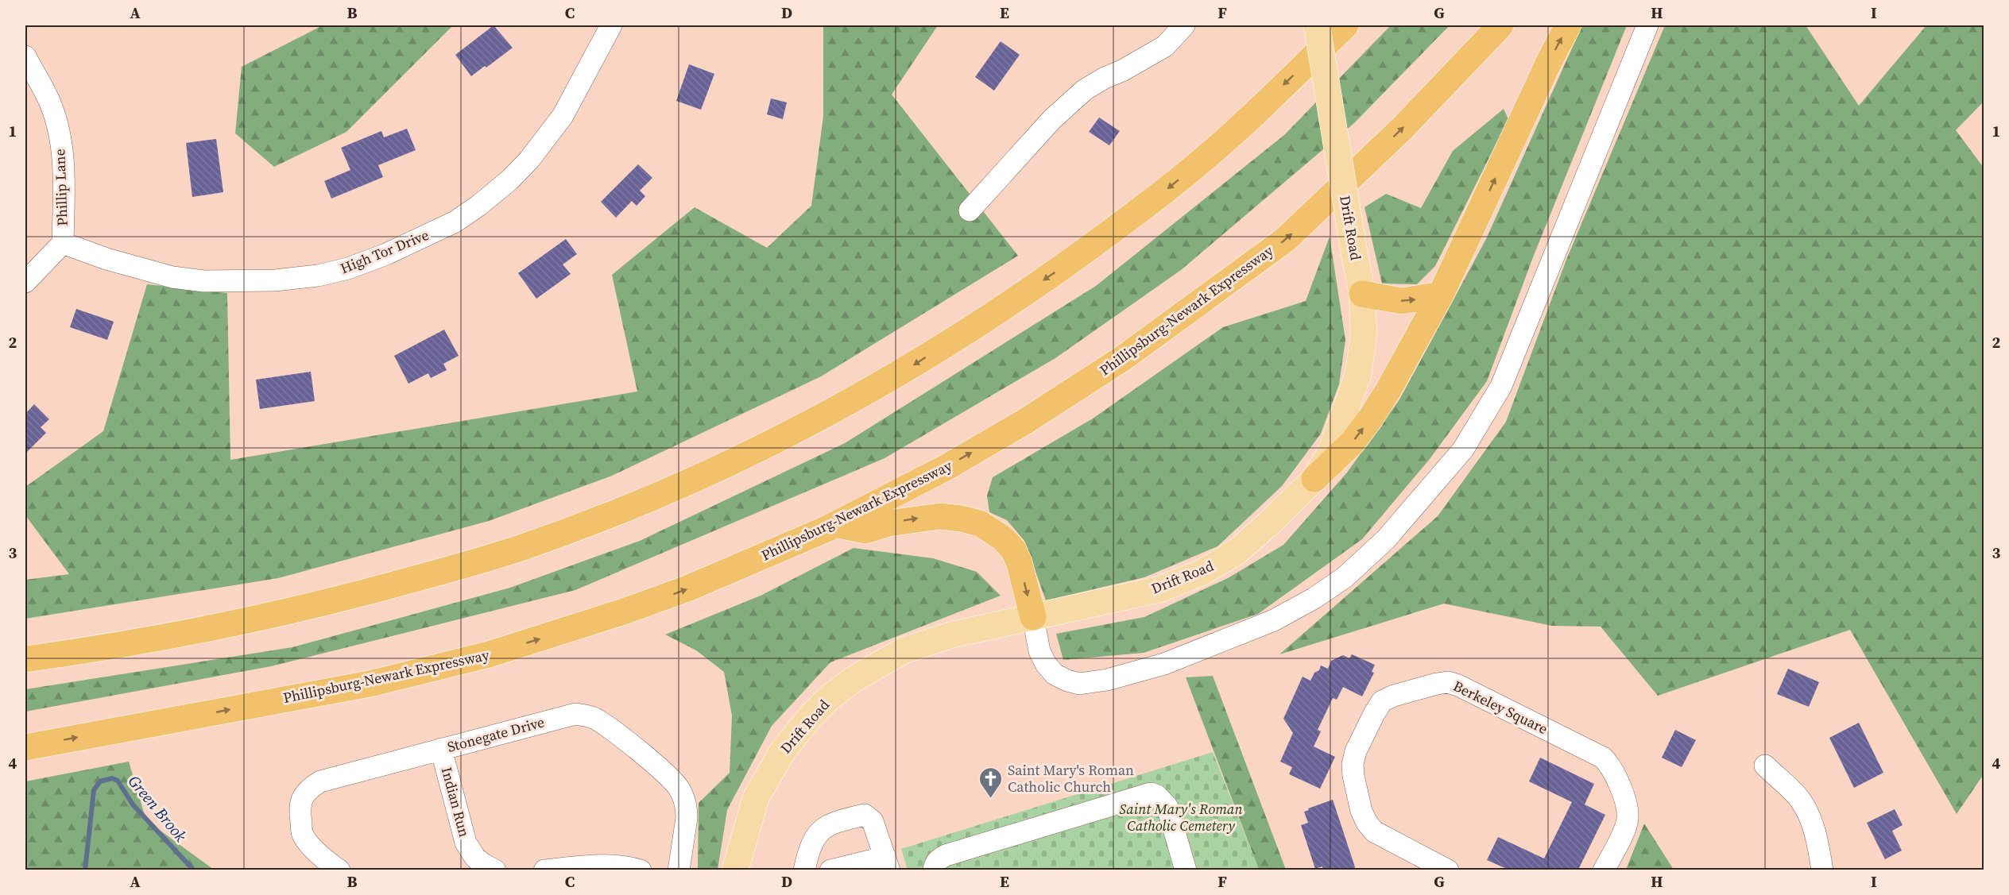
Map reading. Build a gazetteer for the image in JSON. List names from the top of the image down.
{
  "streets": {
    "highway": ["Phillipsburg-Newark Expressway"],
    "main road": ["Drift Road"],
    "street": [
      "Phillip Lane",
      "High Tor Drive",
      "Berkeley Square",
      "Stonegate Drive",
      "Indian Run"
    ]
  },
  "crossings": [
    ["Phillip Lane", "High Tor Drive"],
    ["Stonegate Drive", "Indian Run"]
  ],
  "water": ["Green Brook"],
  "parks": ["Saint Mary's Roman Catholic Cemetery"],
  "places": {
    "church": ["Saint Mary's Roman Catholic Church"]
  },
  "grid": {
    "columns": [
      "A",
      "B",
      "C",
      "D",
      "E",
      "F",
      "G",
      "H",
      "I"
    ],
    "rows": [
      "1",
      "2",
      "3",
      "4"
    ]
  }
}
